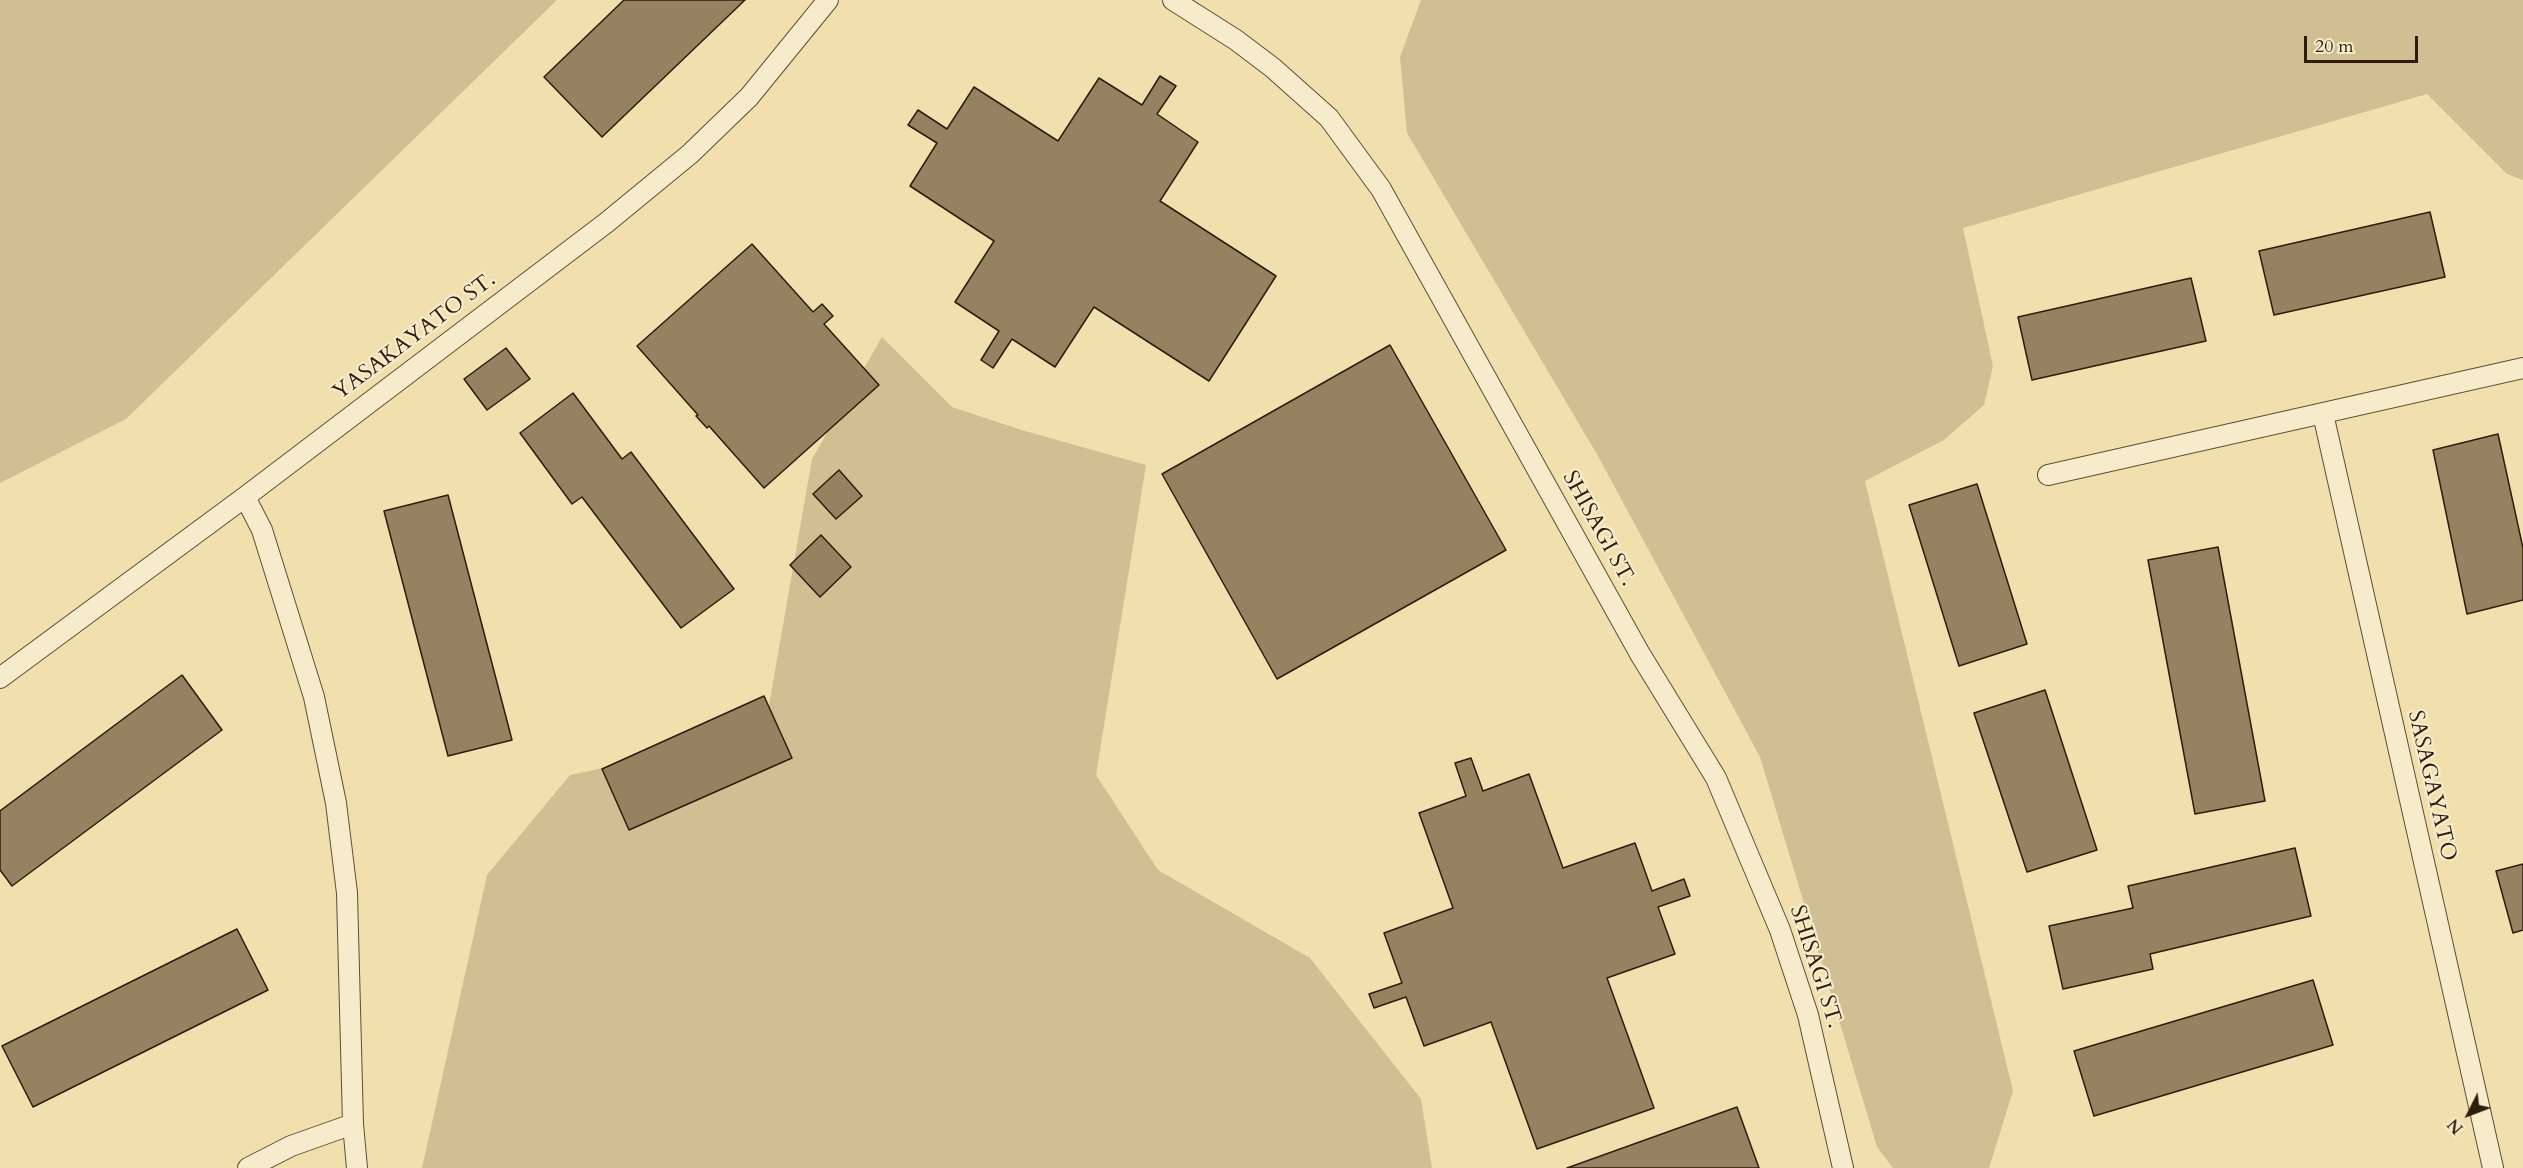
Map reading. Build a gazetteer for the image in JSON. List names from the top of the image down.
{
  "streets": {
    "lane": ["YASAKAYATO ST.", "SHISAGI ST.", "SASAGAYATO"]
  },
  "scale_bar": "20 m",
  "north": "bottom left"
}
